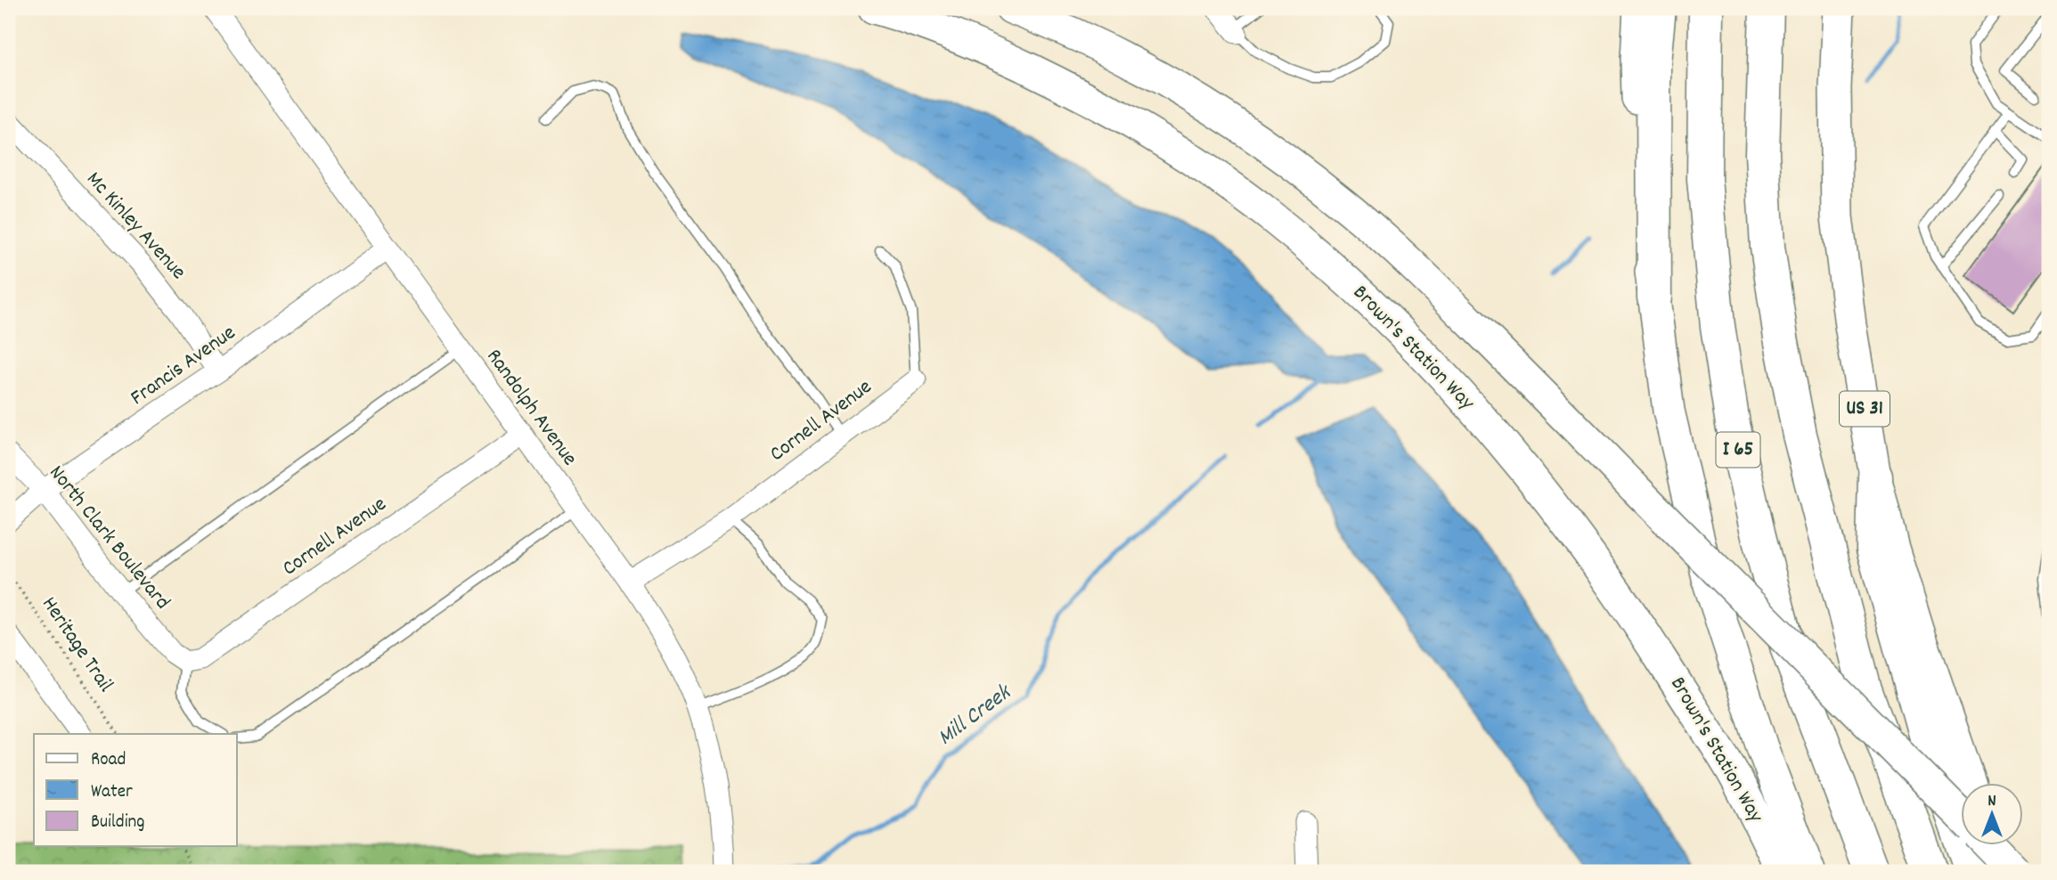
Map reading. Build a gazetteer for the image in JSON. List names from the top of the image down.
{
  "streets": {
    "highway": ["I 65"],
    "main road": ["Brown's Station Way", "US 31"],
    "street": [
      "Mc Kinley Avenue",
      "Francis Avenue",
      "Randolph Avenue",
      "Cornell Avenue",
      "North Clark Boulevard"
    ],
    "path": ["Heritage Trail"]
  },
  "crossings": [
    ["Mc Kinley Avenue", "Francis Avenue"],
    ["Francis Avenue", "Randolph Avenue"],
    ["Francis Avenue", "North Clark Boulevard"],
    ["Randolph Avenue", "Cornell Avenue"],
    ["Cornell Avenue", "North Clark Boulevard"]
  ],
  "water": ["Mill Creek"],
  "legend": ["Road", "Water", "Building"],
  "north": "top"
}
